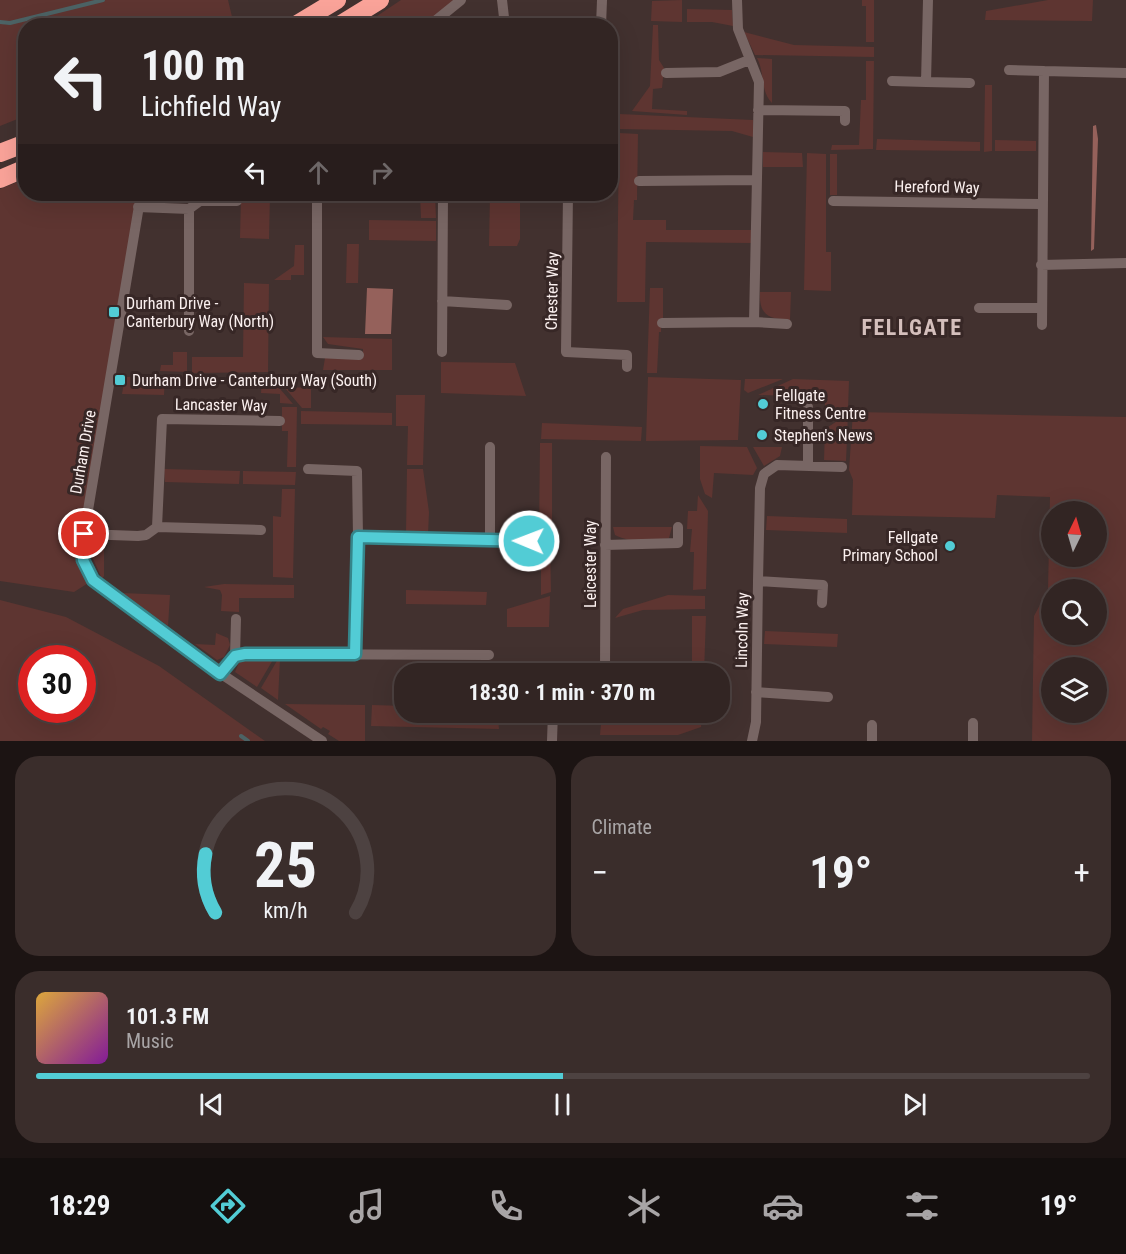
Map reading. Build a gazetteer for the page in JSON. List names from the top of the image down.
{
  "streets": {
    "street": [
      "Hereford Way",
      "Chester Way",
      "Lancaster Way",
      "Durham Drive",
      "Leicester Way",
      "Lincoln Way"
    ]
  },
  "districts": ["FELLGATE"],
  "places": {
    "transit": ["Durham Drive - Canterbury Way (North)", "Durham Drive - Canterbury Way (South)"],
    "other": ["Fellgate Fitness Centre", "Stephen's News", "Fellgate Primary School"]
  },
  "north": "top",
  "page": {
    "turn": ["100 m", "Lichfield Way"],
    "limit": "30",
    "trip": "18:30 · 1 min · 370 m",
    "tile": "Climate",
    "heat": ["−", "19°", "+"],
    "song": ["101.3 FM", "Music"],
    "tabs": ["18:29", "19°"],
    "gauge": ["25", "km/h"]
  }
}
